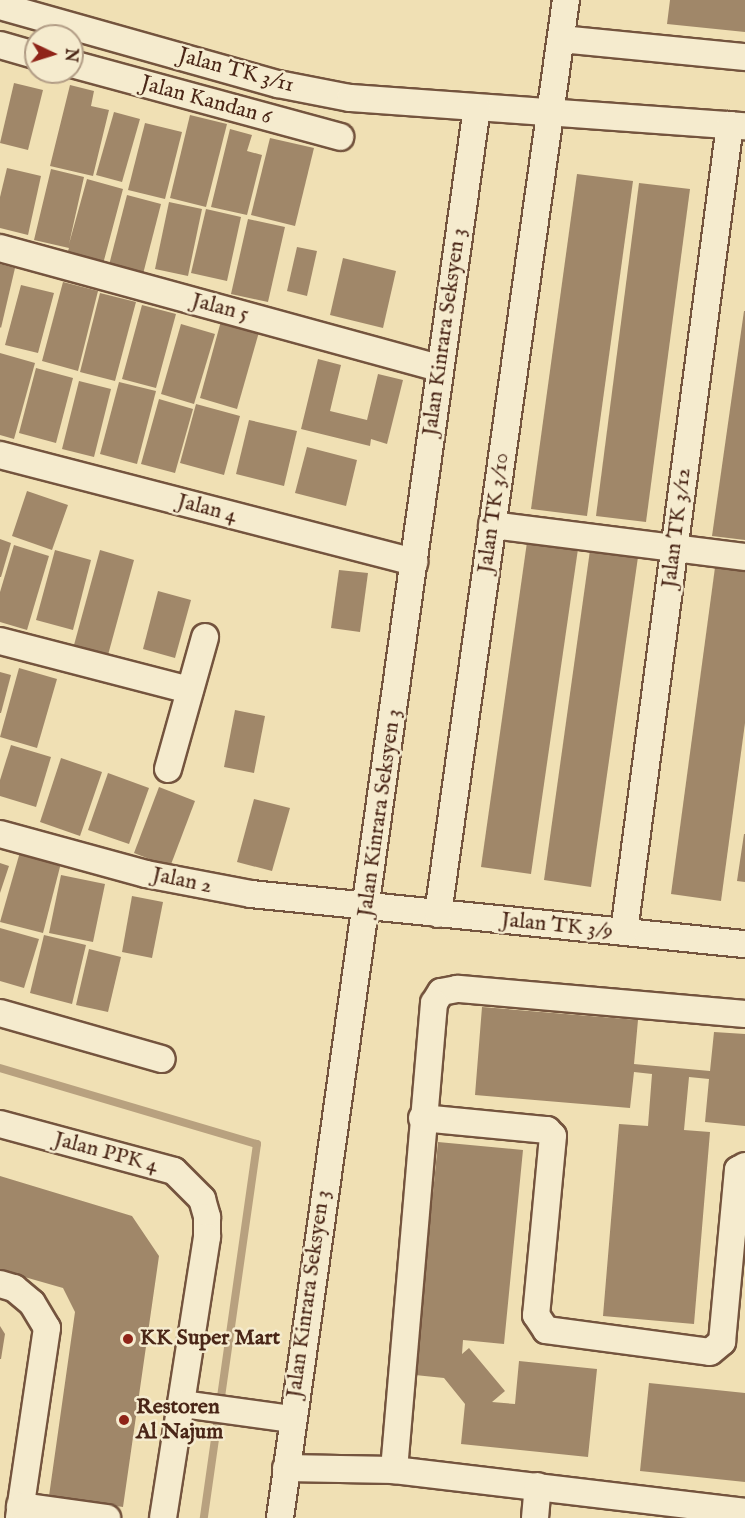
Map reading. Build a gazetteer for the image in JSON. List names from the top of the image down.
{
  "streets": {
    "street": [
      "Jalan TK 3/11",
      "Jalan Kandan 6",
      "Jalan 5",
      "Jalan Kinrara Seksyen 3",
      "Jalan 4",
      "Jalan TK 3/10",
      "Jalan TK 3/12",
      "Jalan 2",
      "Jalan TK 3/9",
      "Jalan PPK 4"
    ]
  },
  "crossings": [
    ["Jalan TK 3/11", "Jalan Kinrara Seksyen 3"],
    ["Jalan TK 3/11", "Jalan TK 3/10"],
    ["Jalan TK 3/11", "Jalan TK 3/12"],
    ["Jalan 5", "Jalan Kinrara Seksyen 3"],
    ["Jalan Kinrara Seksyen 3", "Jalan 4"],
    ["Jalan Kinrara Seksyen 3", "Jalan 2"],
    ["Jalan Kinrara Seksyen 3", "Jalan TK 3/9"],
    ["Jalan TK 3/10", "Jalan TK 3/9"],
    ["Jalan TK 3/12", "Jalan TK 3/9"],
    ["Jalan 2", "Jalan TK 3/9"]
  ],
  "places": ["KK Super Mart", "Restoren Al Najum"],
  "north": "right"
}
